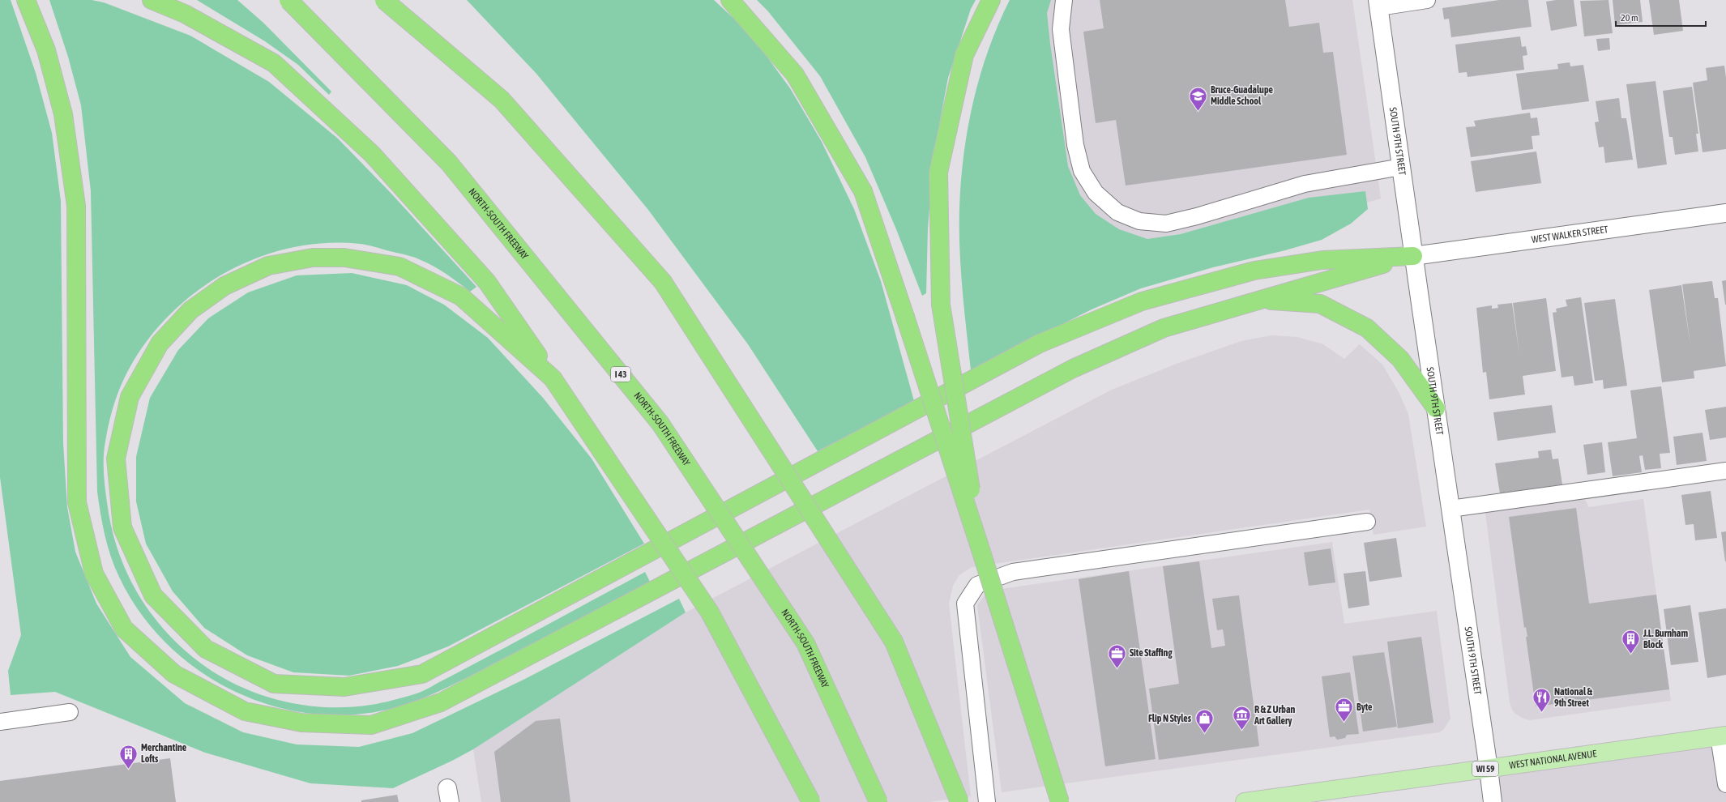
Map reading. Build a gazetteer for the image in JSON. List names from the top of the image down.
{
  "streets": {
    "highway": ["NORTH-SOUTH FREEWAY", "I 43"],
    "main road": ["WEST NATIONAL AVENUE", "WI 59"],
    "street": ["SOUTH 9TH STREET", "WEST WALKER STREET"]
  },
  "crossings": [
    ["SOUTH 9TH STREET", "WEST WALKER STREET"],
    ["SOUTH 9TH STREET", "WEST NATIONAL AVENUE"]
  ],
  "places": {
    "school or university": ["Bruce-Guadalupe Middle School"],
    "building": ["J.L. Burnham Block", "Merchantine Lofts"],
    "office": ["Site Staffing", "Byte"],
    "restaurant": ["National & 9th Street"],
    "museum": ["R & Z Urban Art Gallery"],
    "shop": ["Flip N Styles"]
  },
  "scale_bar": "20 m"
}
